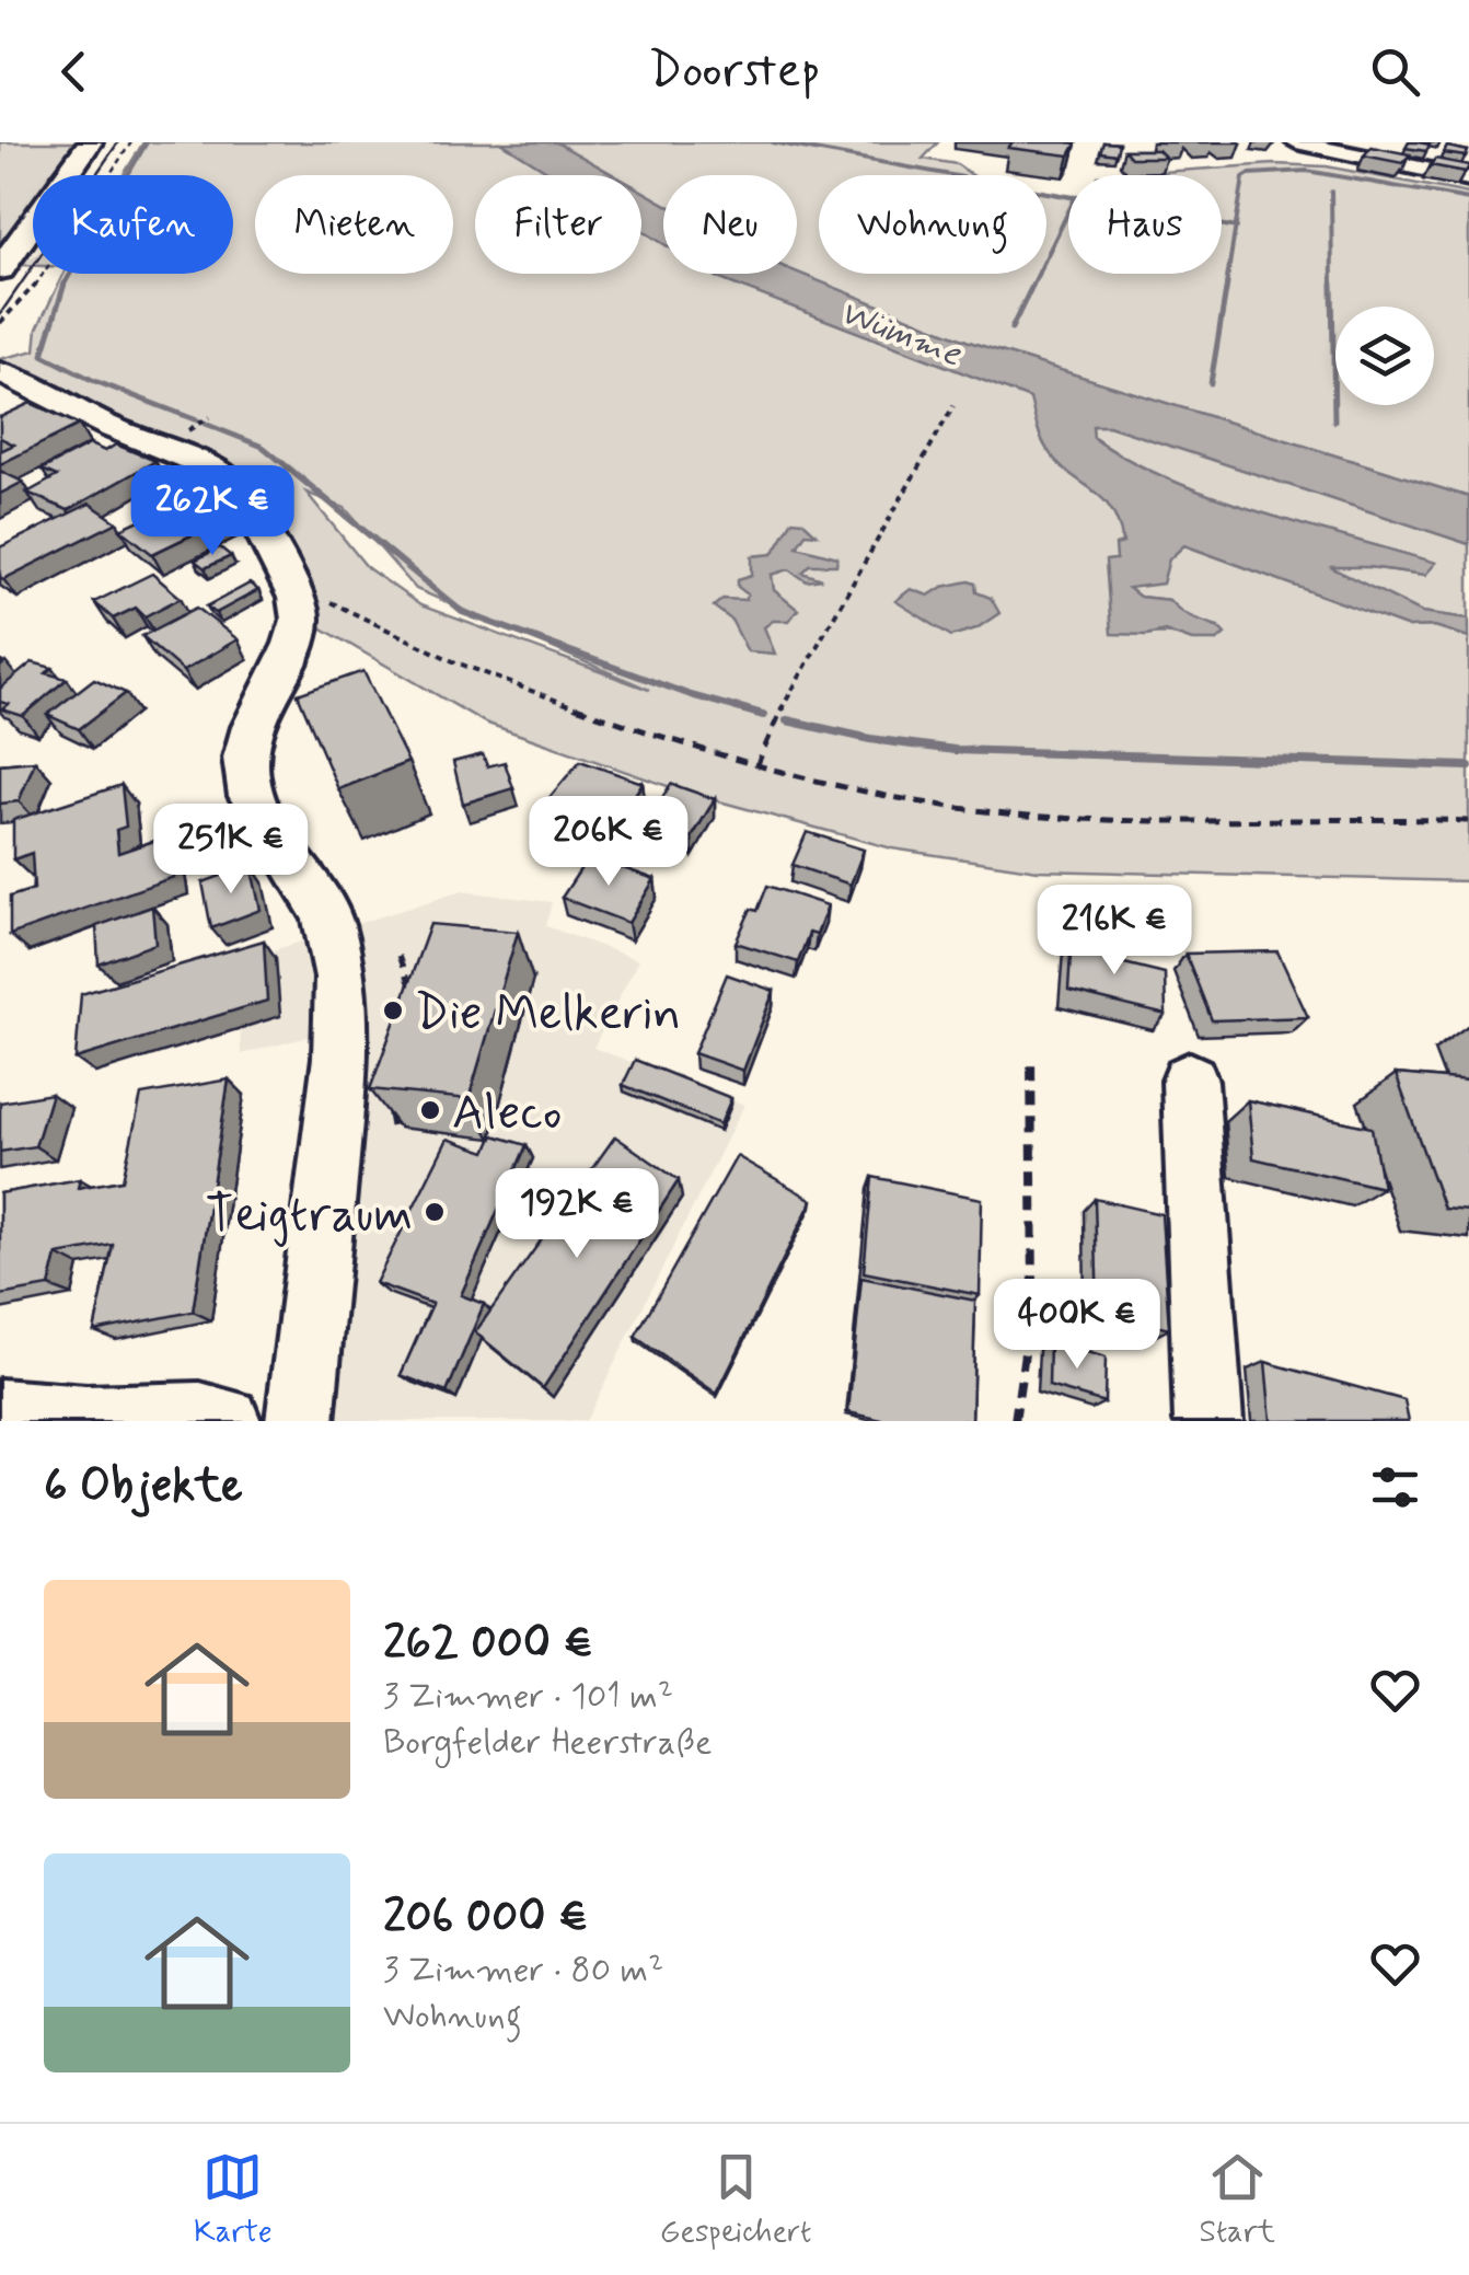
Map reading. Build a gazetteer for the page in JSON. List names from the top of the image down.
{
  "water": ["Wümme"],
  "places": ["Die Melkerin", "Aleco", "Teigtraum"],
  "page": {
    "header": "Doorstep",
    "chip": [
      "Kaufen",
      "Mieten",
      "Filter",
      "Neu",
      "Wohnung",
      "Haus"
    ],
    "price": [
      "262K €",
      "206K €",
      "251K €",
      "216K €",
      "192K €",
      "400K €"
    ],
    "heading": "6 Objekte",
    "list": [
      {
        "name": "262 000 €",
        "note": "3 Zimmer · 101 m² · Borgfelder Heerstraße"
      },
      {
        "name": "206 000 €",
        "note": "3 Zimmer · 80 m² · Wohnung"
      }
    ],
    "tabs": ["Karte", "Gespeichert", "Start"]
  }
}
